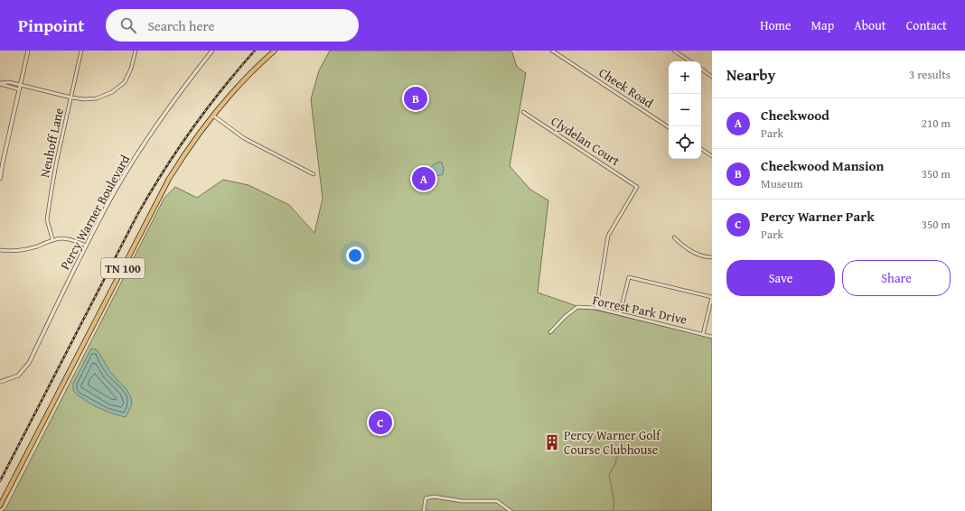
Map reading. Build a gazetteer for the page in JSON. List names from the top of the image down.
{
  "streets": {
    "main road": ["TN 100"],
    "street": [
      "Cheek Road",
      "Clydelan Court",
      "Neuhoff Lane",
      "Percy Warner Boulevard",
      "Forrest Park Drive"
    ]
  },
  "crossings": [
    ["Clydelan Court", "Forrest Park Drive"]
  ],
  "places": {
    "building": ["Percy Warner Golf Course Clubhouse"]
  },
  "page": {
    "header": "Pinpoint",
    "search": "Search here",
    "nav": [
      "Home",
      "Map",
      "About",
      "Contact"
    ],
    "heading": ["Nearby", "3 results"],
    "map_buttons": ["+", "−"],
    "pins": ["B", "A", "C"],
    "list": [
      {
        "mark": "A",
        "name": "Cheekwood",
        "note": "Park",
        "value": "210 m"
      },
      {
        "mark": "B",
        "name": "Cheekwood Mansion",
        "note": "Museum",
        "value": "350 m"
      },
      {
        "mark": "C",
        "name": "Percy Warner Park",
        "note": "Park",
        "value": "350 m"
      }
    ],
    "buttons": ["Save", "Share"]
  }
}
